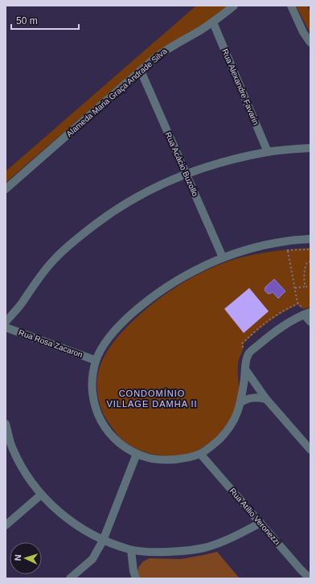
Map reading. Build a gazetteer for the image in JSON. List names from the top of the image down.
{
  "streets": {
    "street": [
      "Rua Alexandre Favarin",
      "Alameda Maria Graça Andrade Silva",
      "Rua Acácio Buzollo",
      "Rua Rosa Zacaron",
      "Rua Atílio Veronezzi"
    ]
  },
  "crossings": [
    ["Rua Alexandre Favarin", "Alameda Maria Graça Andrade Silva"],
    ["Alameda Maria Graça Andrade Silva", "Rua Acácio Buzollo"]
  ],
  "districts": ["CONDOMÍNIO VILLAGE DAMHA II"],
  "scale_bar": "50 m",
  "north": "left"
}
